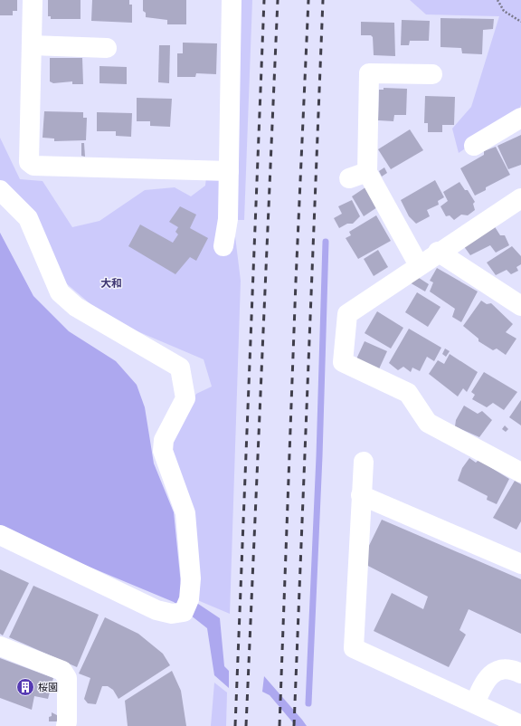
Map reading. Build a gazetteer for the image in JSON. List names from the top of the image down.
{
  "districts": ["大和"],
  "places": {
    "building": ["桜園"]
  }
}
